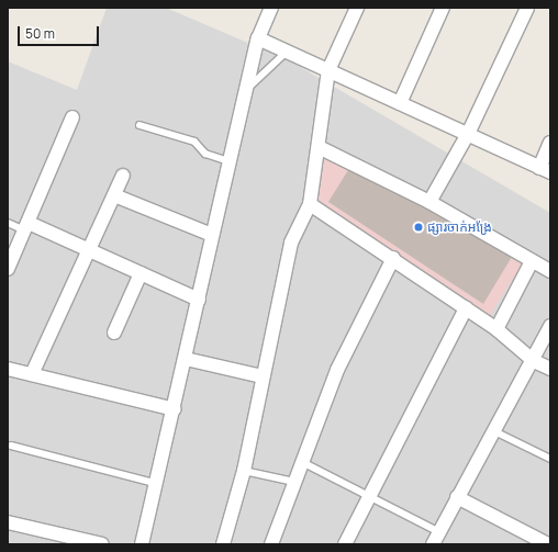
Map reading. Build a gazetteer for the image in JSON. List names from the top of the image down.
{
  "places": ["ផ្សារចាក់អង្រែ"],
  "scale_bar": "50 m"
}
